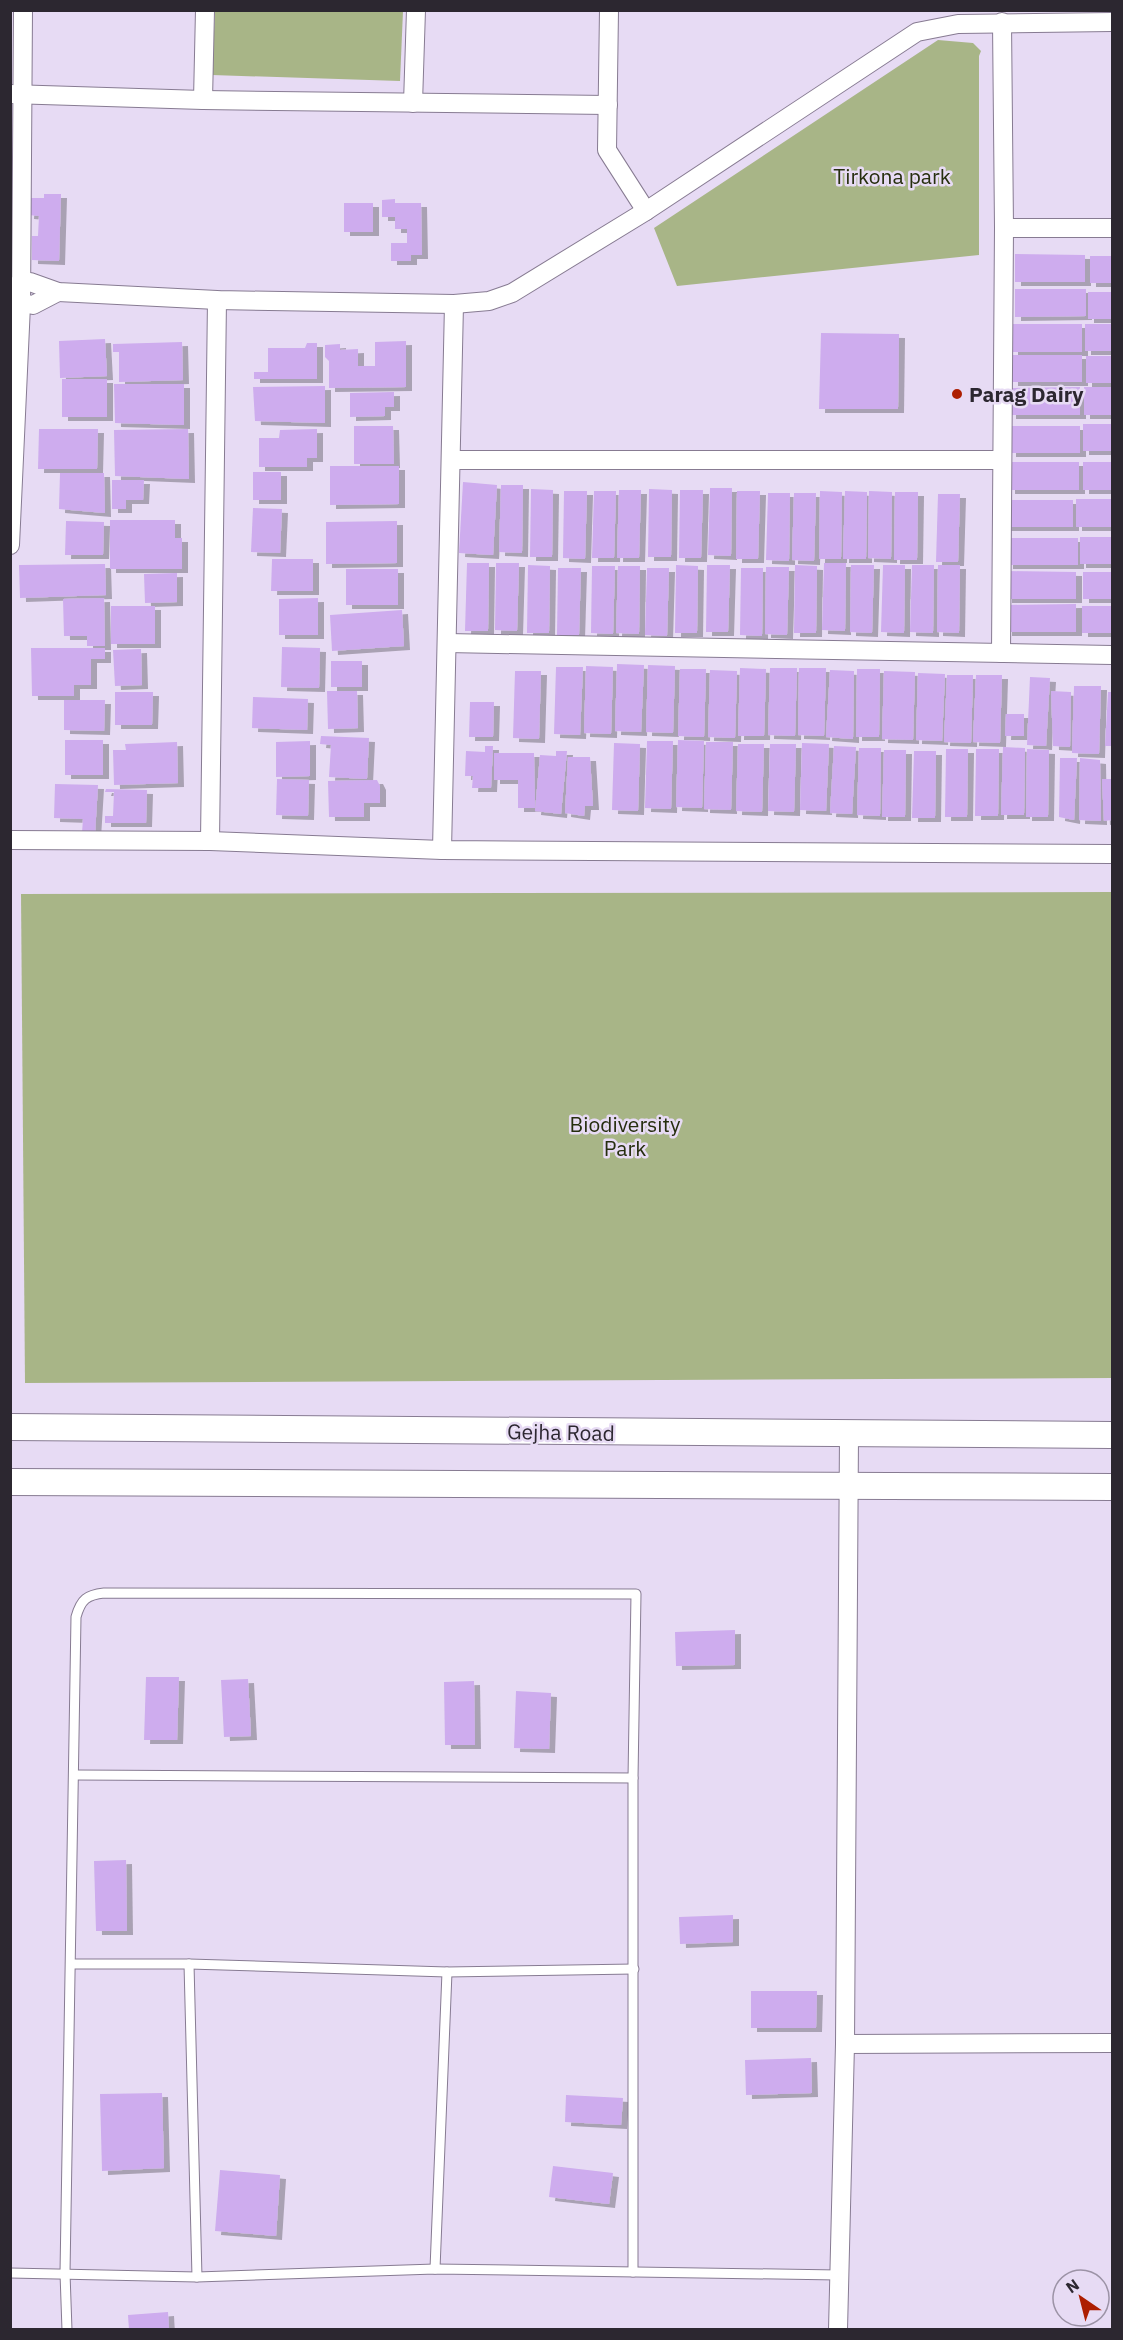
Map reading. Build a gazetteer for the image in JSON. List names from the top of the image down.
{
  "streets": {
    "street": ["Gejha Road"]
  },
  "parks": ["Tirkona park", "Biodiversity Park"],
  "places": ["Parag Dairy"],
  "north": "top left"
}
